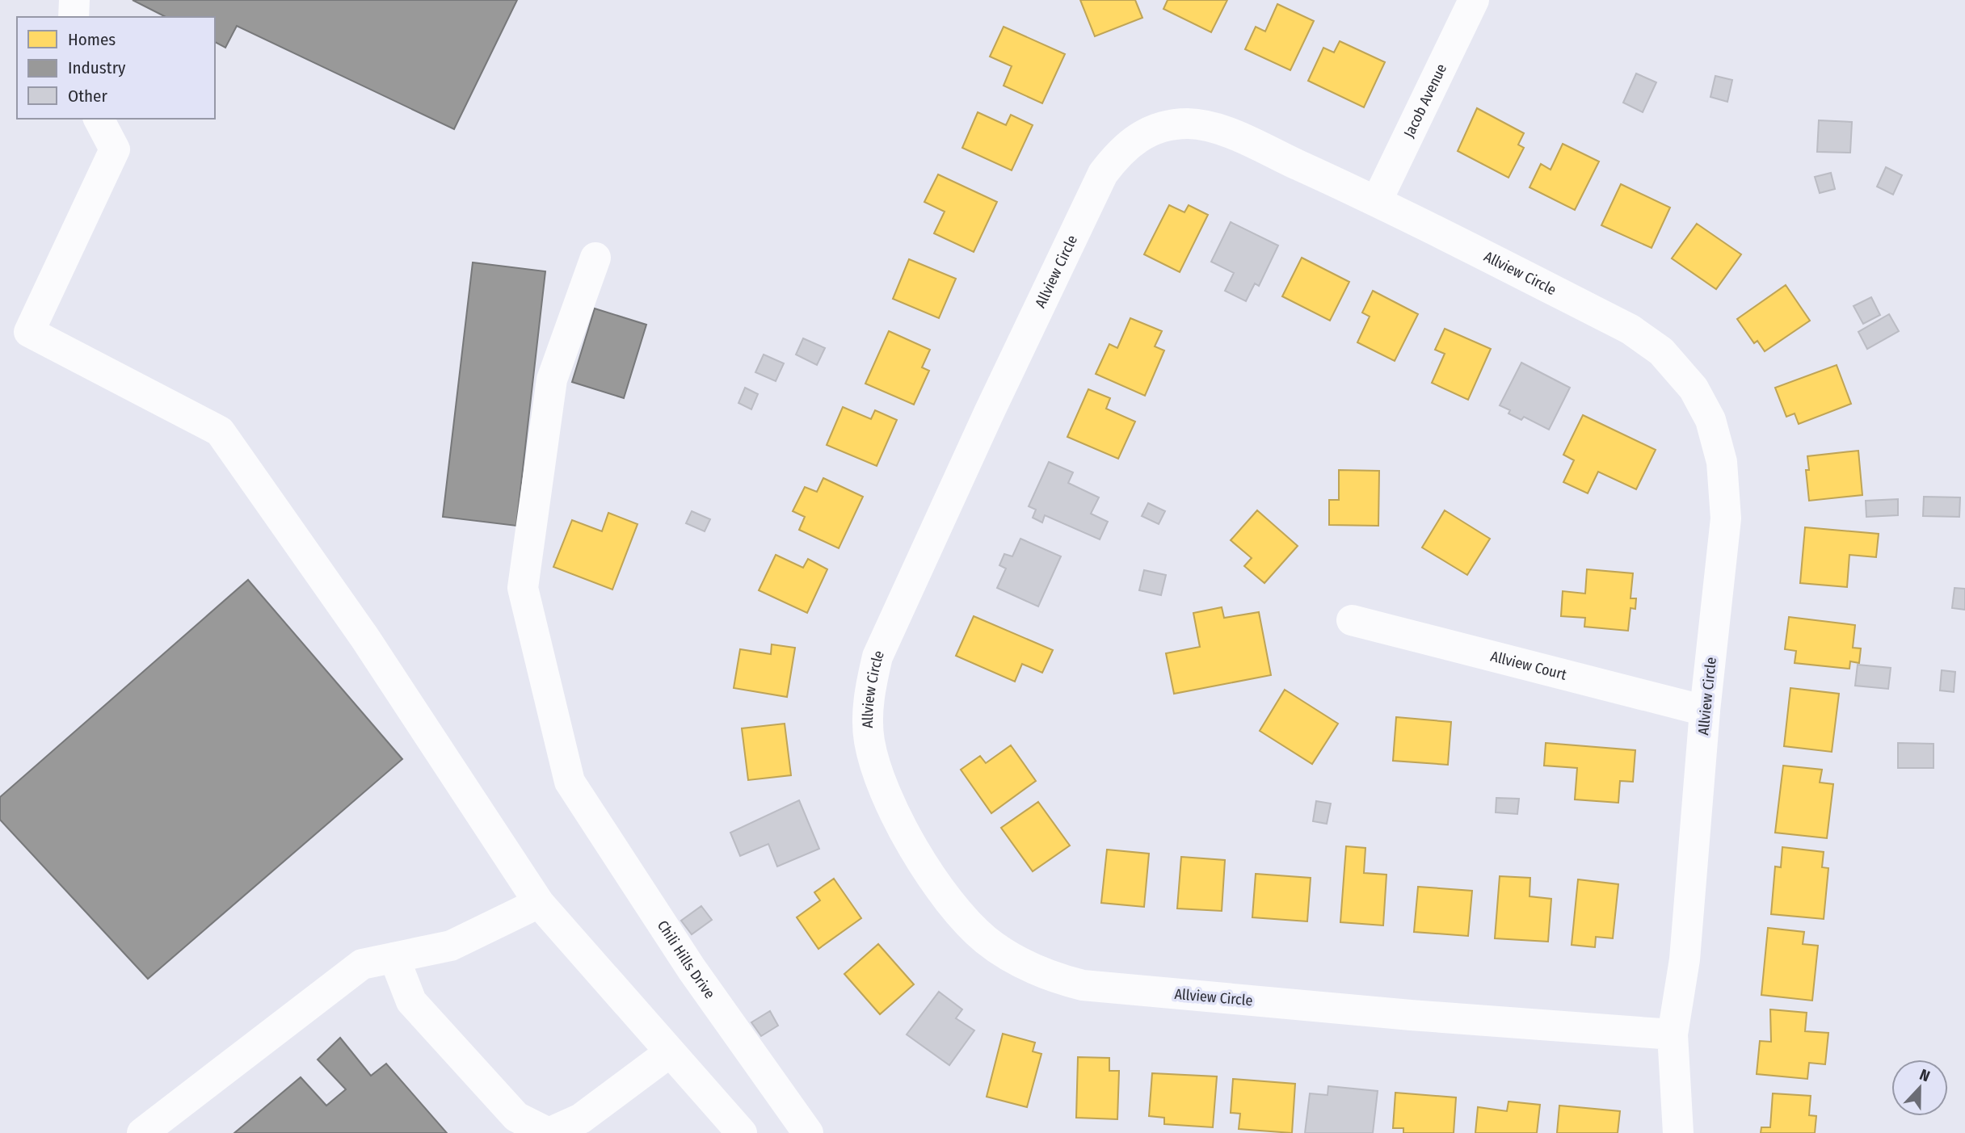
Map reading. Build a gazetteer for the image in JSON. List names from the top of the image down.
{
  "streets": {
    "street": [
      "Jacob Avenue",
      "Allview Circle",
      "Allview Court",
      "Chili Hills Drive"
    ]
  },
  "crossings": [
    ["Jacob Avenue", "Allview Circle"],
    ["Allview Circle", "Allview Court"]
  ],
  "legend": ["Homes", "Industry", "Other"],
  "north": "top"
}
